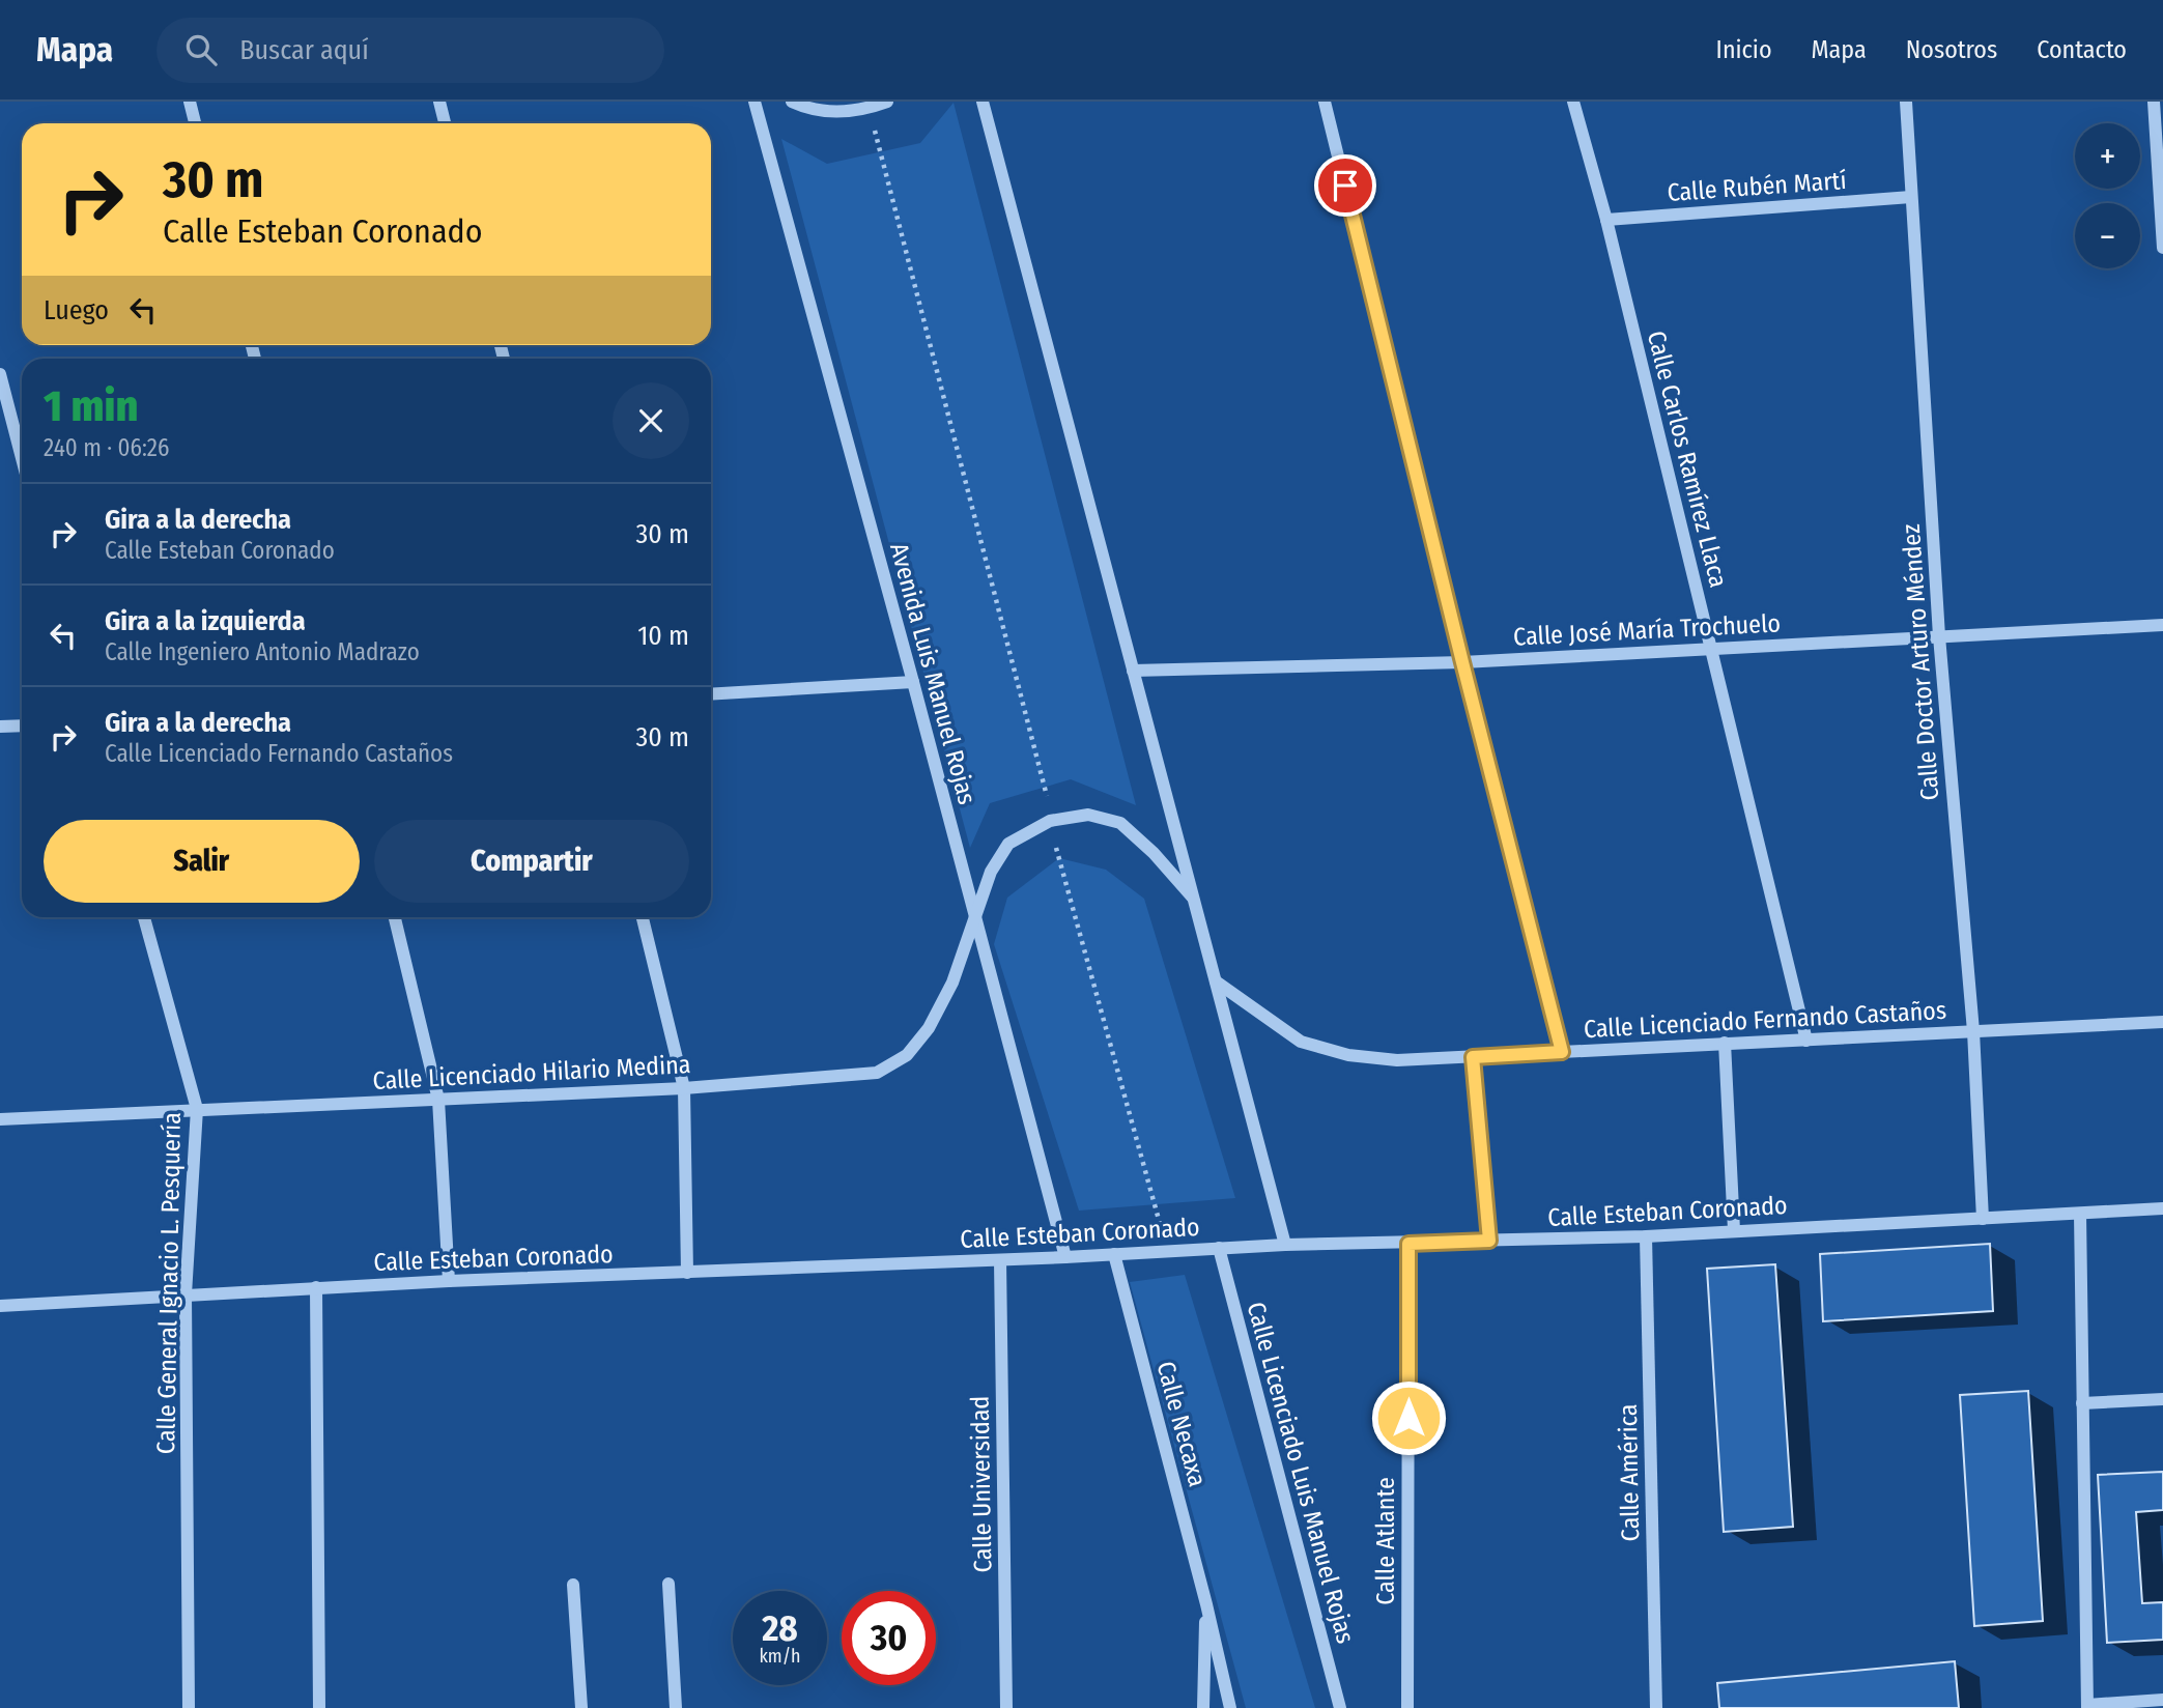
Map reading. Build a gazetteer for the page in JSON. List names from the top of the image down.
{
  "streets": {
    "street": [
      "Calle Rubén Martí",
      "Calle Carlos Ramírez Llaca",
      "Calle José María Trochuelo",
      "Calle Doctor Arturo Méndez",
      "Avenida Luis Manuel Rojas",
      "Calle Licenciado Fernando Castaños",
      "Calle Licenciado Hilario Medina",
      "Calle Esteban Coronado",
      "Calle General Ignacio L. Pesquería",
      "Calle Necaxa",
      "Calle Licenciado Luis Manuel Rojas",
      "Calle América",
      "Calle Universidad",
      "Calle Atlante"
    ]
  },
  "crossings": [
    ["Calle Rubén Martí", "Calle Carlos Ramírez Llaca"],
    ["Calle Rubén Martí", "Calle Doctor Arturo Méndez"],
    ["Calle Carlos Ramírez Llaca", "Calle José María Trochuelo"],
    ["Calle Carlos Ramírez Llaca", "Calle Licenciado Fernando Castaños"],
    ["Calle José María Trochuelo", "Calle Doctor Arturo Méndez"],
    ["Calle Doctor Arturo Méndez", "Calle Licenciado Fernando Castaños"],
    ["Calle Doctor Arturo Méndez", "Calle Esteban Coronado"],
    ["Avenida Luis Manuel Rojas", "Calle Licenciado Hilario Medina"],
    ["Avenida Luis Manuel Rojas", "Calle Esteban Coronado"],
    ["Calle Licenciado Hilario Medina", "Calle General Ignacio L. Pesquería"],
    ["Calle Esteban Coronado", "Calle General Ignacio L. Pesquería"],
    ["Calle Esteban Coronado", "Calle Necaxa"],
    ["Calle Esteban Coronado", "Calle Licenciado Luis Manuel Rojas"],
    ["Calle Esteban Coronado", "Calle América"],
    ["Calle Esteban Coronado", "Calle Universidad"],
    ["Calle Esteban Coronado", "Calle Atlante"]
  ],
  "page": {
    "header": "Mapa",
    "search": "Buscar aquí",
    "nav": [
      "Inicio",
      "Mapa",
      "Nosotros",
      "Contacto"
    ],
    "map_buttons": ["+", "−"],
    "turn": ["30 m", "Calle Esteban Coronado"],
    "then": "Luego",
    "heading": ["1 min", "240 m · 06:26"],
    "list": [
      {
        "name": "Gira a la derecha",
        "note": "Calle Esteban Coronado",
        "value": "30 m"
      },
      {
        "name": "Gira a la izquierda",
        "note": "Calle Ingeniero Antonio Madrazo",
        "value": "10 m"
      },
      {
        "name": "Gira a la derecha",
        "note": "Calle Licenciado Fernando Castaños",
        "value": "30 m"
      }
    ],
    "buttons": ["Salir", "Compartir"],
    "speed": "28 km/h",
    "limit": "30"
  }
}
